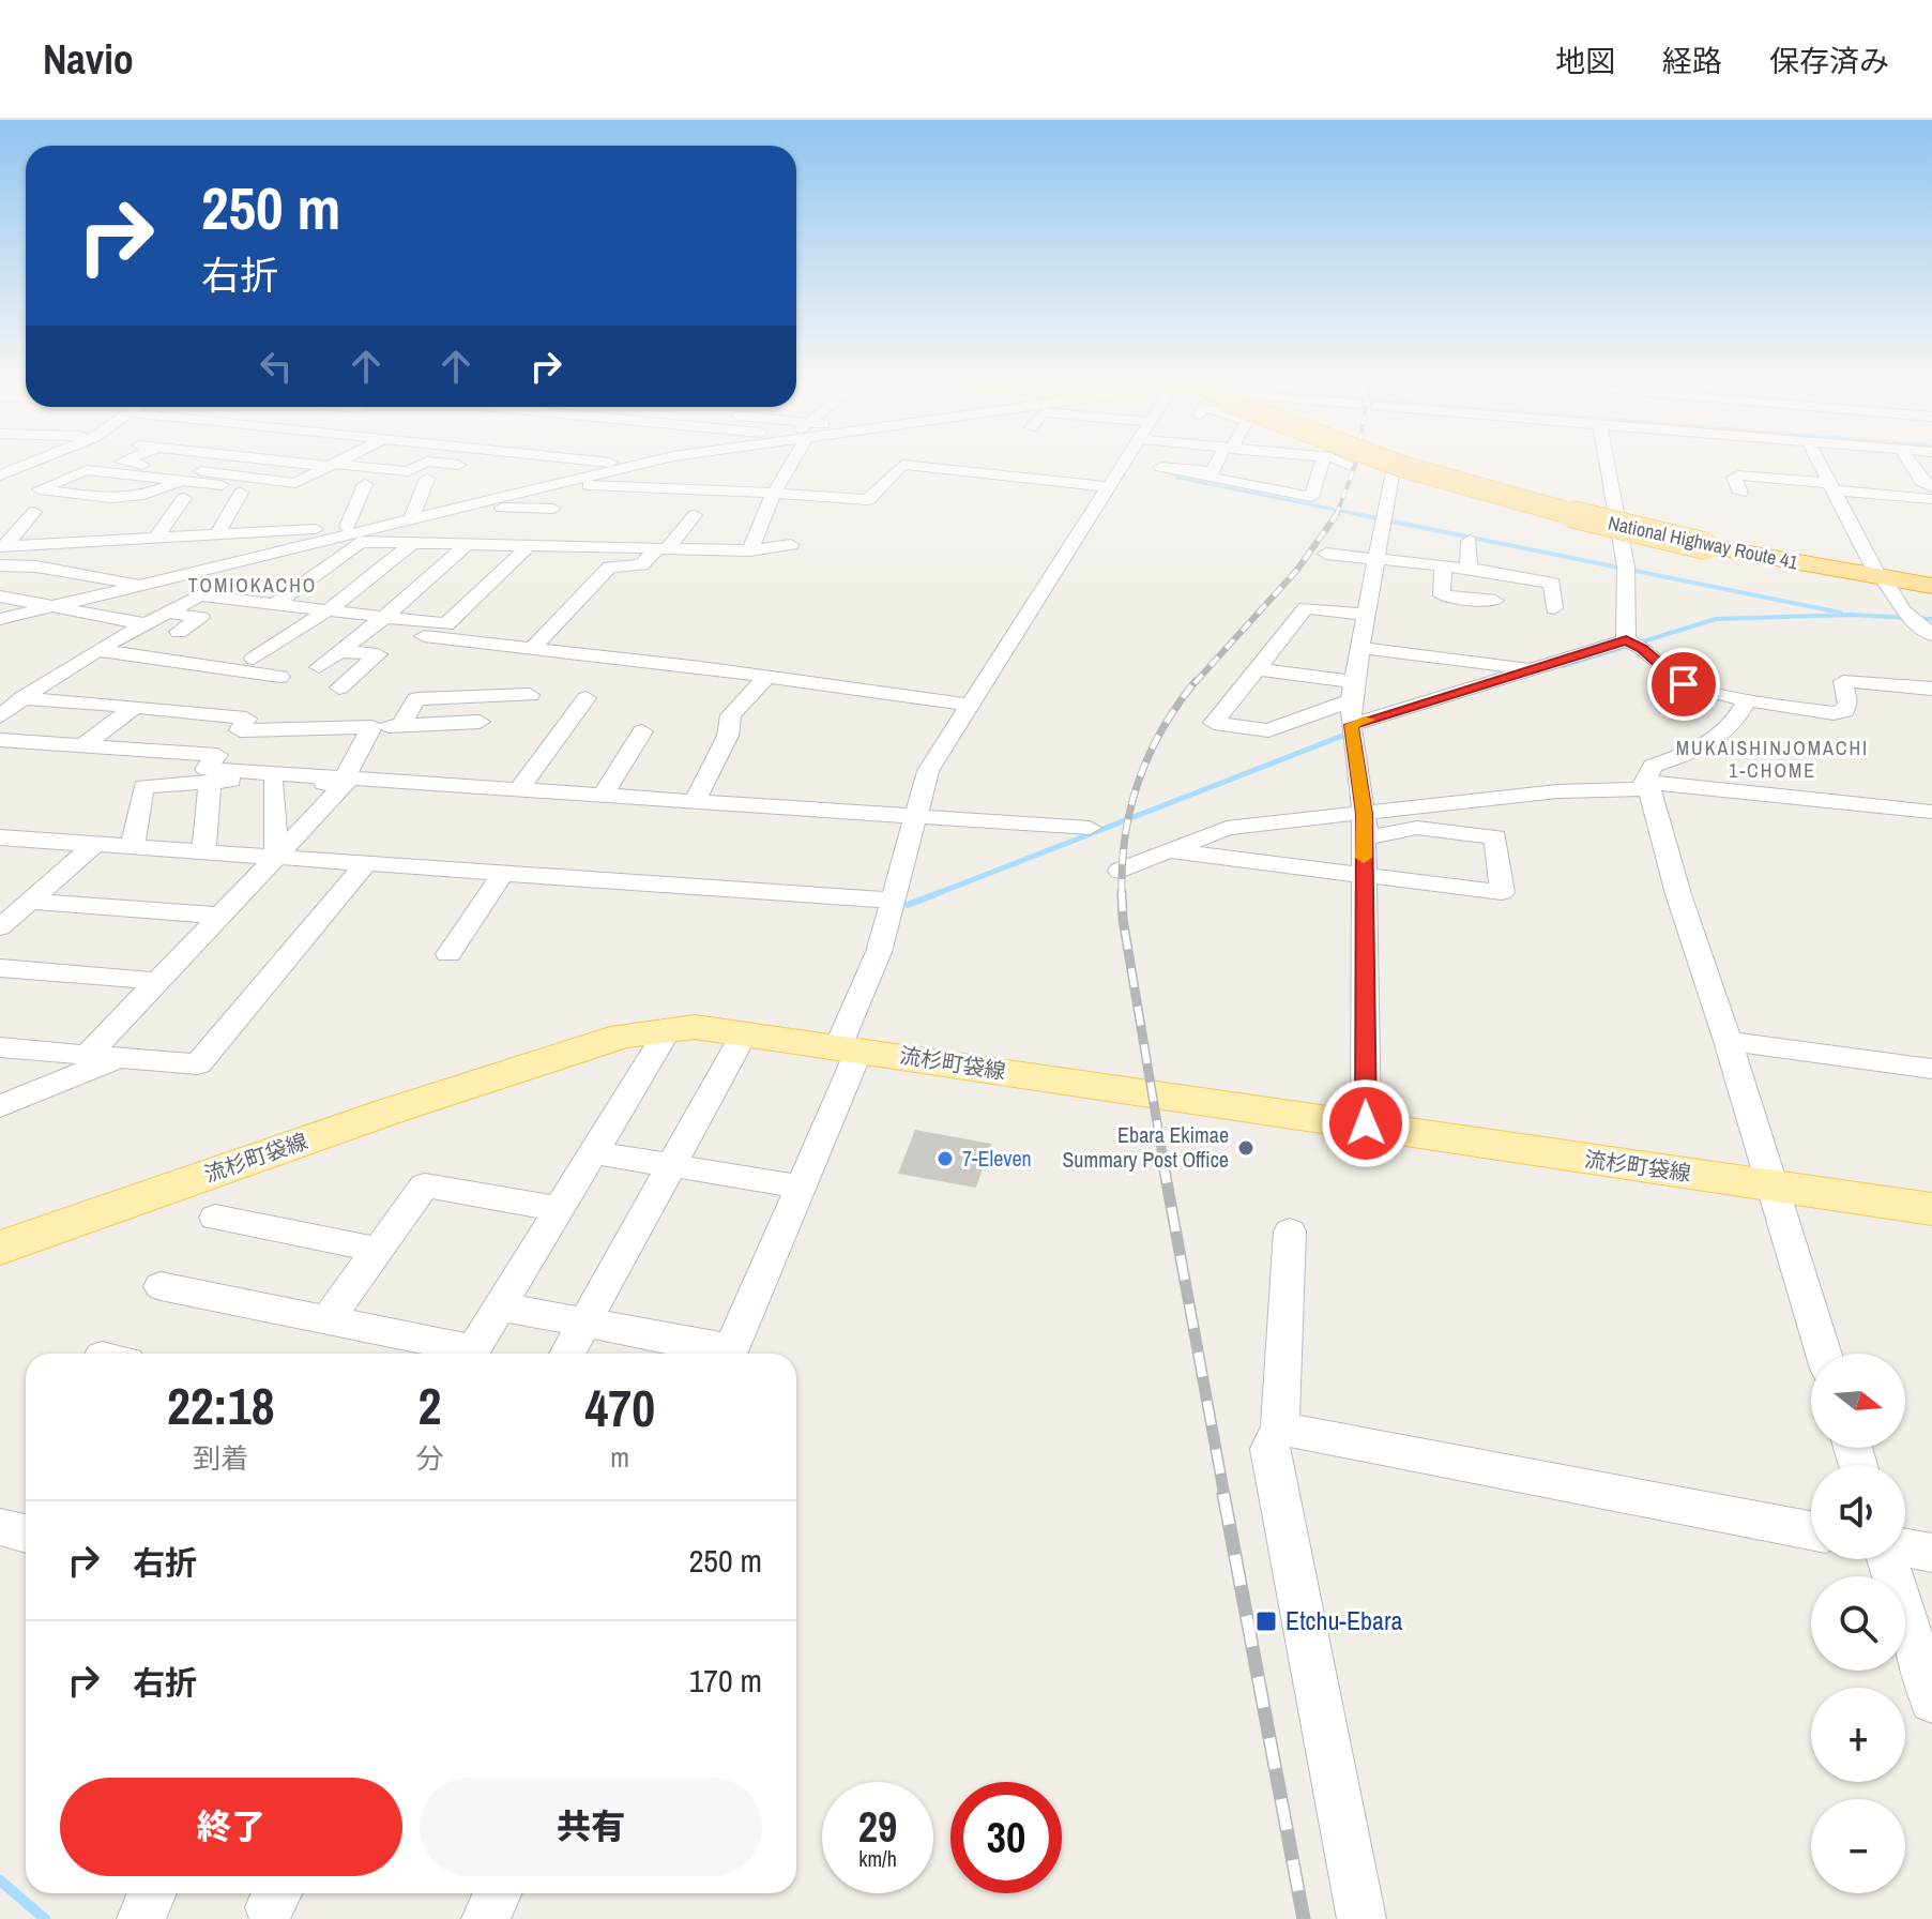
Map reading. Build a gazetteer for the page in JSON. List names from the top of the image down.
{
  "streets": {
    "highway": ["National Highway Route 41"],
    "main road": ["流杉町袋線"]
  },
  "districts": ["TOMIOKACHO", "MUKAISHINJOMACHI 1-CHOME"],
  "places": {
    "other": ["Ebara Ekimae Summary Post Office", "7-Eleven"],
    "transit": ["Etchu-Ebara"]
  },
  "north": "right",
  "page": {
    "header": "Navio",
    "nav": ["地図", "経路", "保存済み"],
    "turn": ["250 m", "右折"],
    "map_buttons": ["+", "−"],
    "eta": [
      "22:18",
      "到着",
      "2",
      "分",
      "470",
      "m"
    ],
    "list": [
      {
        "name": "右折",
        "value": "250 m"
      },
      {
        "name": "右折",
        "value": "170 m"
      }
    ],
    "buttons": ["終了", "共有"],
    "speed": "29 km/h",
    "limit": "30"
  }
}
